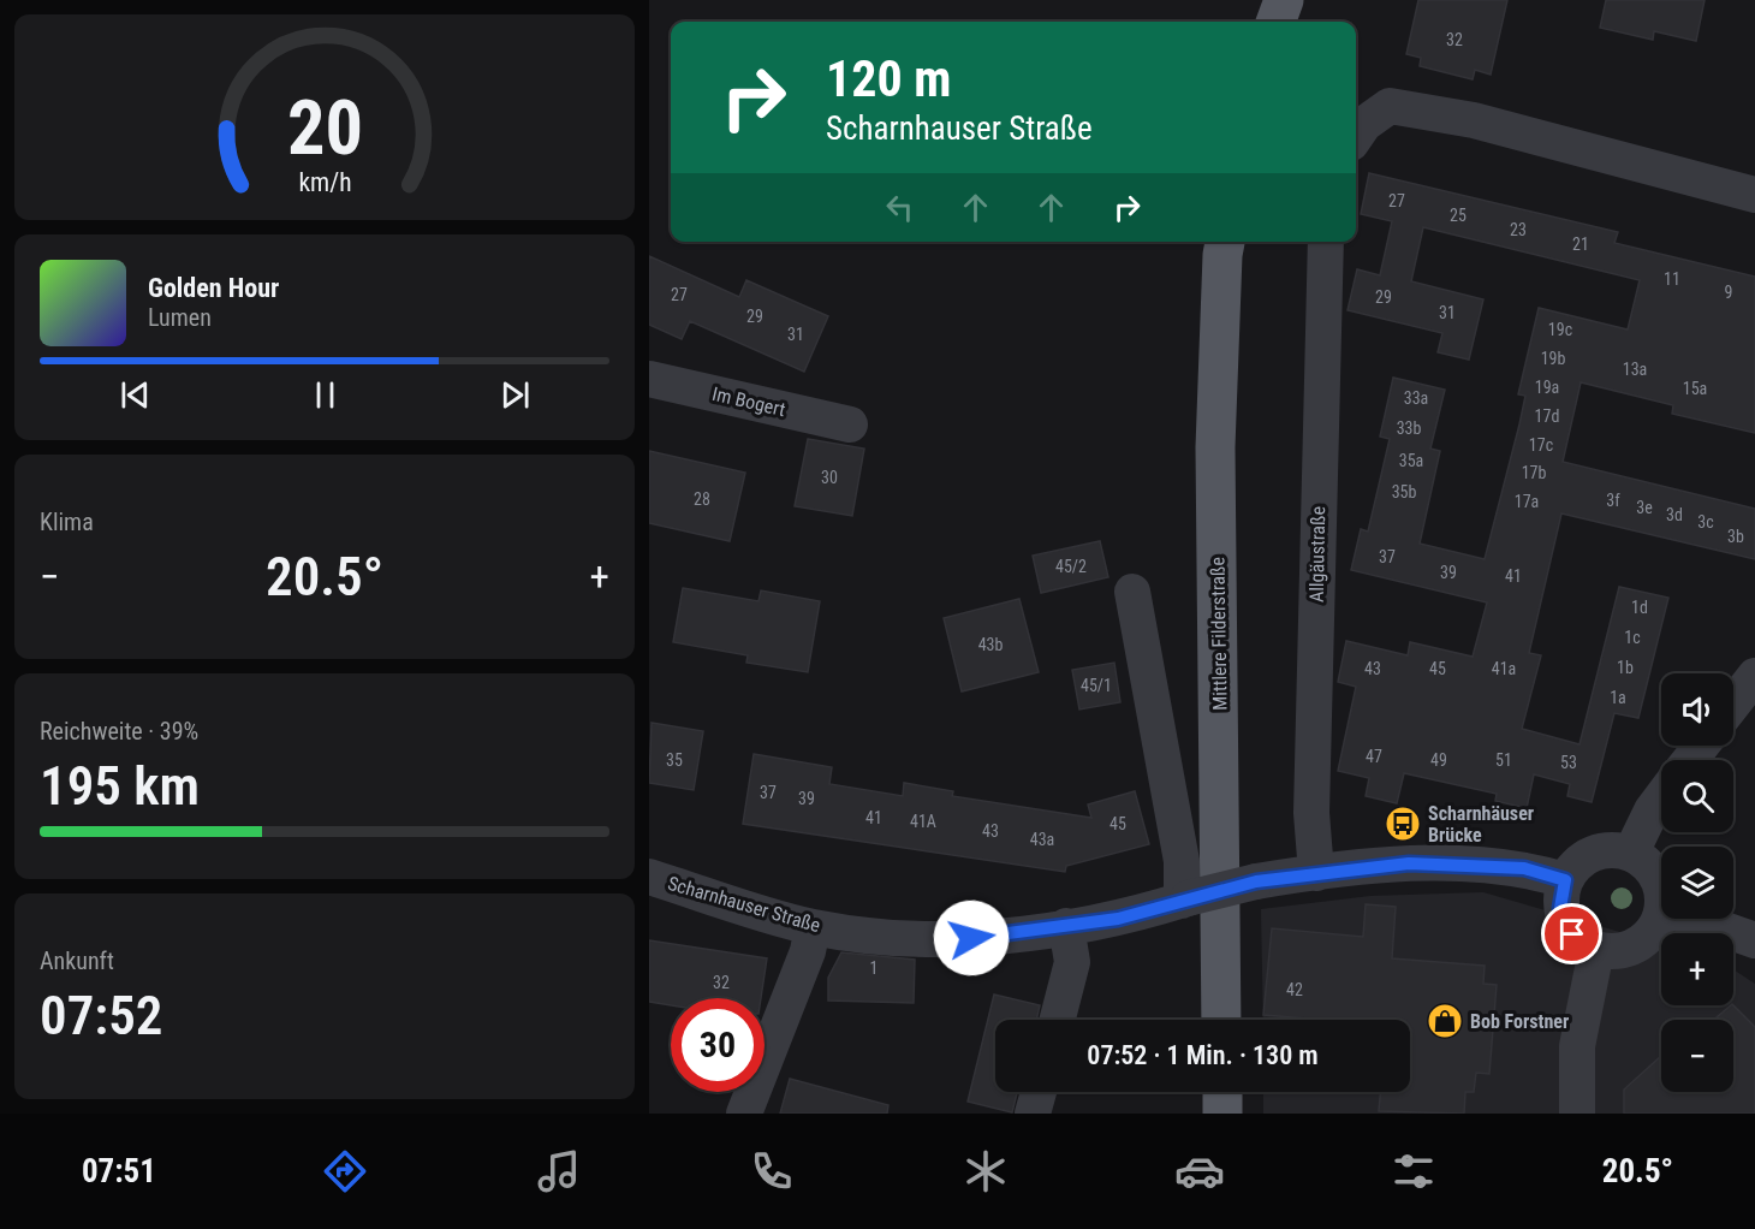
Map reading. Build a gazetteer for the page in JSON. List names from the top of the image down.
{
  "streets": {
    "main road": ["Mittlere Filderstraße"],
    "street": ["Im Bogert", "Allgäustraße", "Scharnhauser Straße"]
  },
  "crossings": [
    ["Allgäustraße", "Scharnhauser Straße"]
  ],
  "places": {
    "bus stop": ["Scharnhäuser Brücke"],
    "shop": ["Bob Forstner"]
  },
  "house_numbers": [
    "32",
    "27",
    "25",
    "23",
    "21",
    "11",
    "9",
    "27",
    "29",
    "31",
    "29",
    "19c",
    "31",
    "19b",
    "13a",
    "19a",
    "15a",
    "33a",
    "17d",
    "33b",
    "17c",
    "35a",
    "17b",
    "30",
    "35b",
    "28",
    "3f",
    "17a",
    "3e",
    "3d",
    "3c",
    "3b",
    "37",
    "45/2",
    "39",
    "41",
    "1d",
    "1c",
    "43b",
    "1b",
    "43",
    "45",
    "41a",
    "45/1",
    "1a",
    "47",
    "35",
    "49",
    "51",
    "53",
    "37",
    "39",
    "41",
    "41A",
    "45",
    "43",
    "43a",
    "1",
    "32",
    "42"
  ],
  "page": {
    "turn": ["120 m", "Scharnhauser Straße"],
    "song": ["Golden Hour", "Lumen"],
    "tile": [
      "Klima",
      ["Reichweite · 39%", "195 km"],
      ["Ankunft", "07:52"]
    ],
    "heat": ["−", "20.5°", "+"],
    "map_buttons": ["+", "−"],
    "limit": "30",
    "trip": "07:52 · 1 Min. · 130 m",
    "tabs": ["07:51", "20.5°"],
    "gauge": ["20", "km/h"]
  }
}
